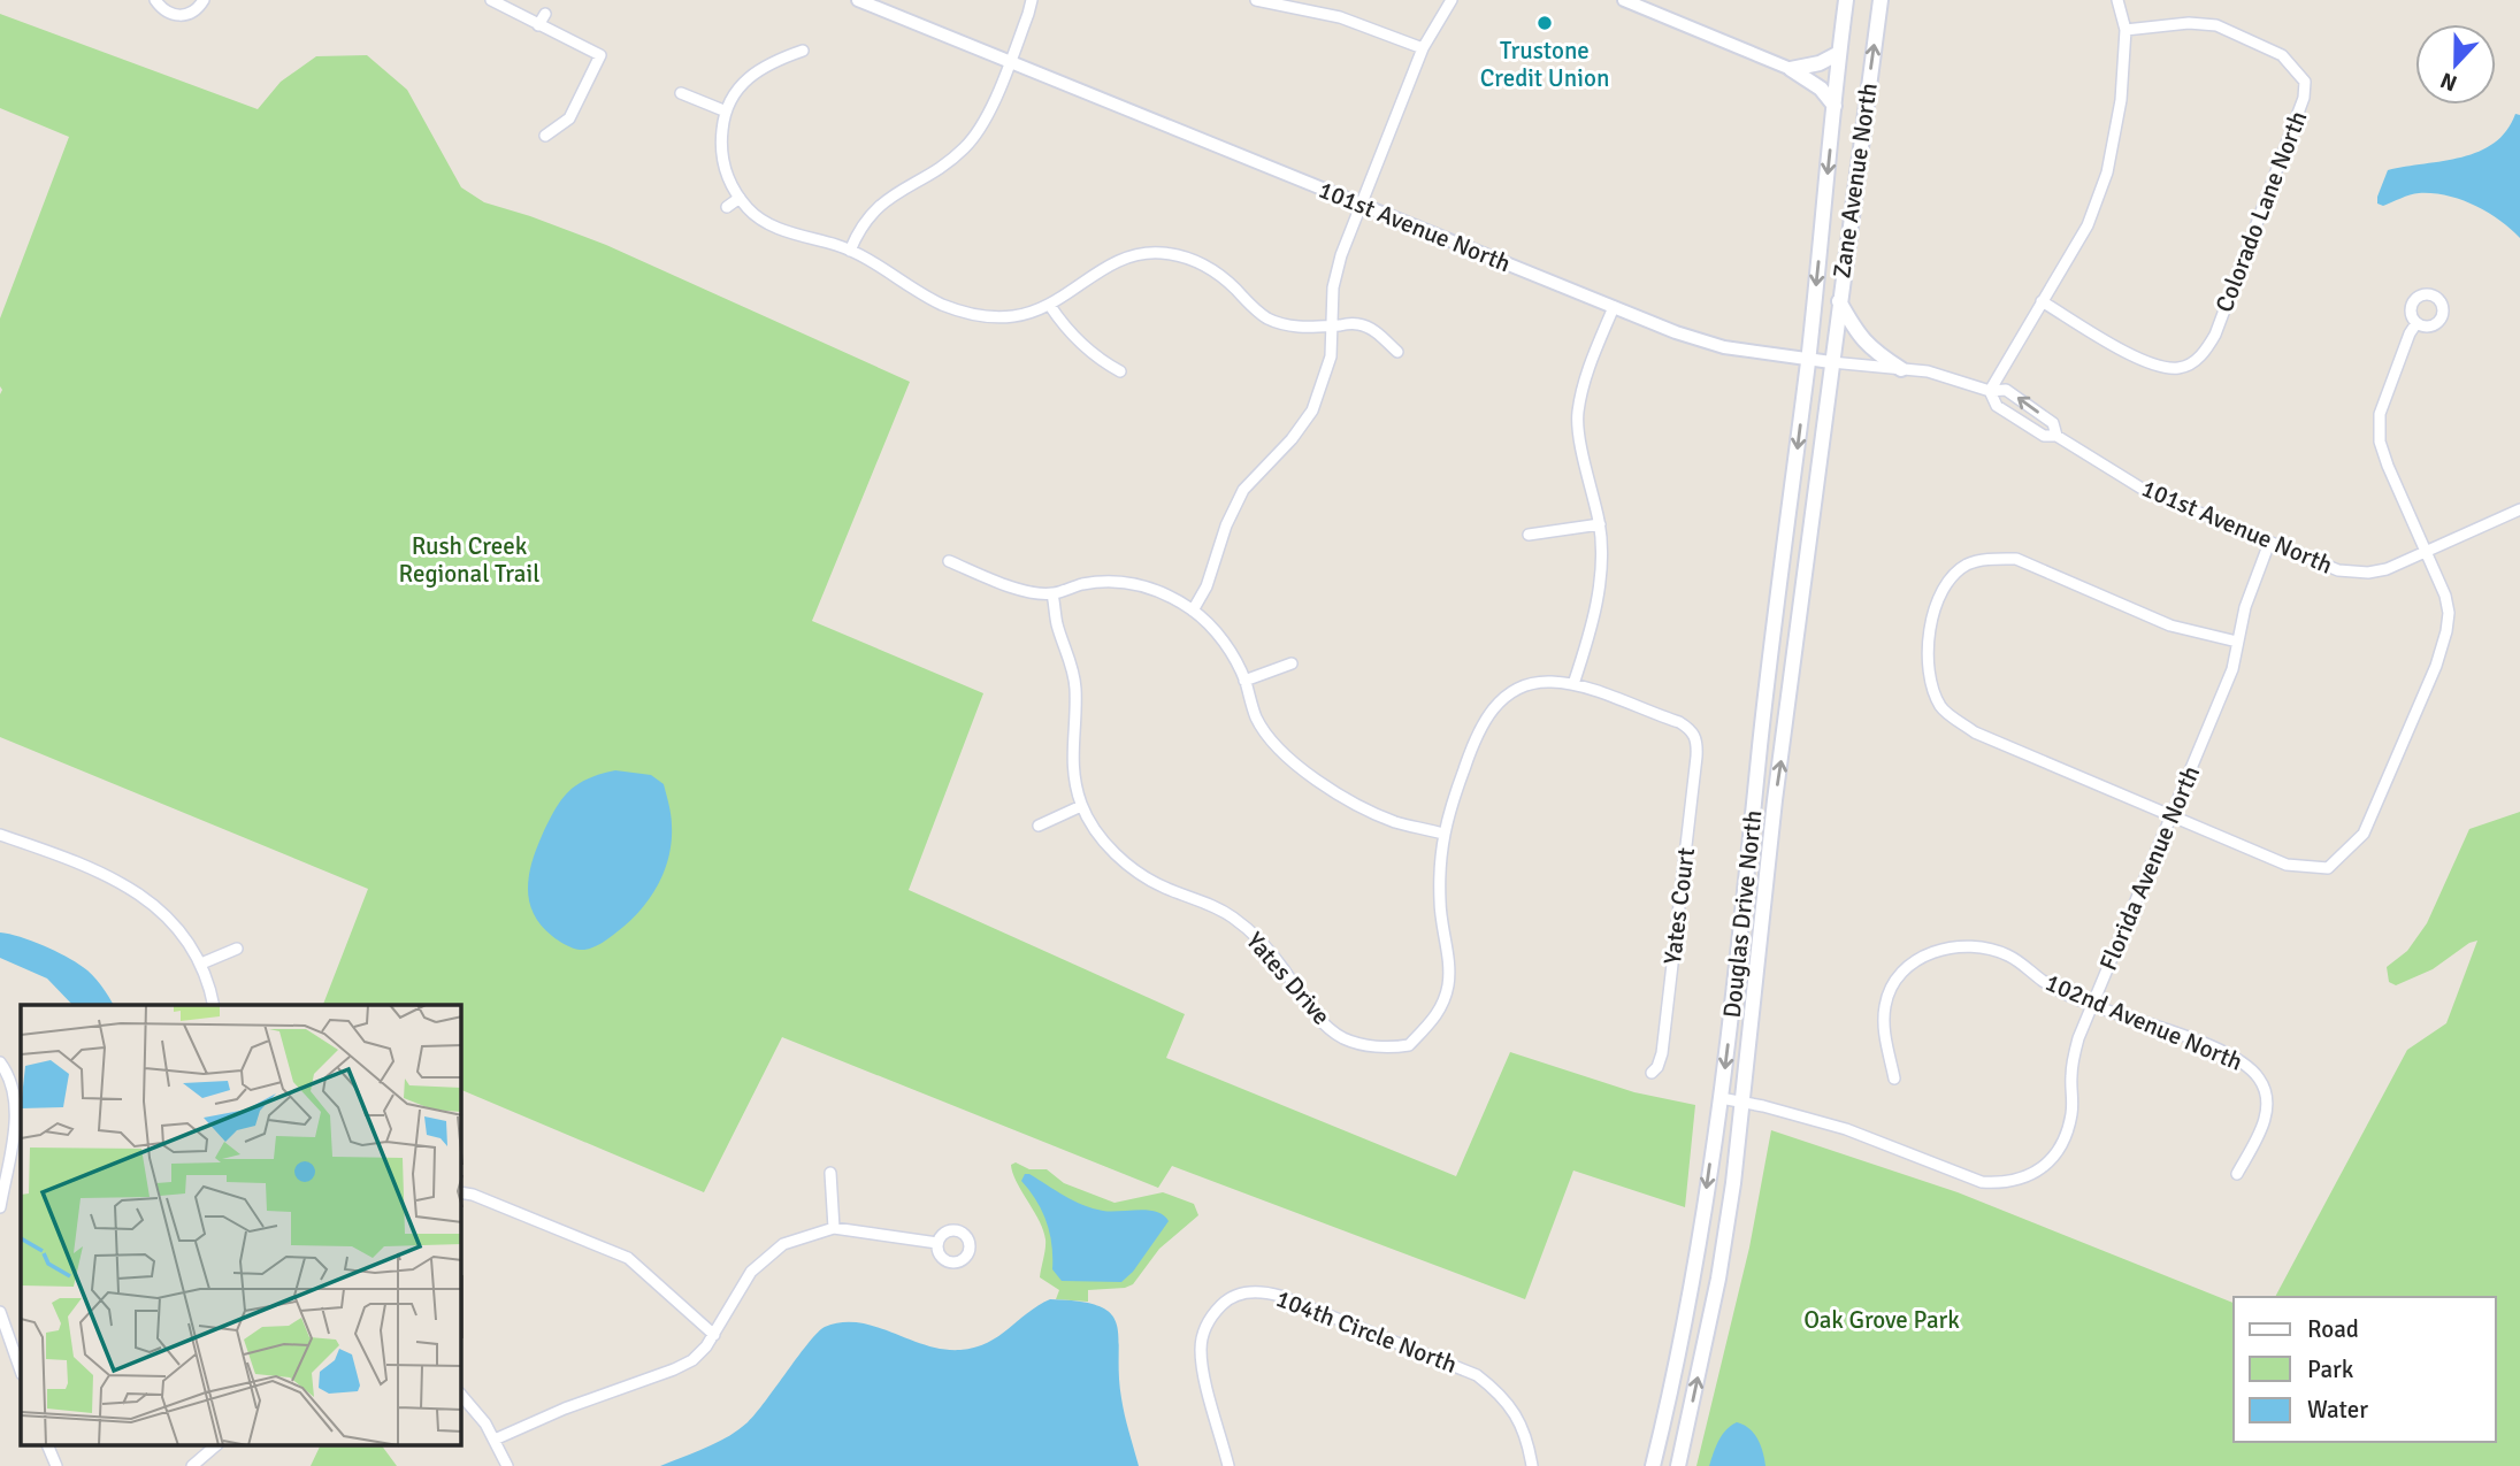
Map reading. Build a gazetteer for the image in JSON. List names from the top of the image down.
{
  "streets": {
    "main road": ["Zane Avenue North", "Douglas Drive North"],
    "street": [
      "Colorado Lane North",
      "101st Avenue North",
      "Florida Avenue North",
      "Yates Court",
      "Yates Drive",
      "102nd Avenue North",
      "104th Circle North"
    ]
  },
  "crossings": [
    ["Zane Avenue North", "101st Avenue North"],
    ["Zane Avenue North", "Douglas Drive North"],
    ["101st Avenue North", "Florida Avenue North"],
    ["101st Avenue North", "Douglas Drive North"],
    ["Florida Avenue North", "Douglas Drive North"],
    ["Florida Avenue North", "102nd Avenue North"],
    ["Yates Court", "Yates Drive"]
  ],
  "parks": ["Rush Creek Regional Trail", "Oak Grove Park"],
  "places": ["Trustone Credit Union"],
  "legend": ["Road", "Park", "Water"],
  "north": "bottom"
}
